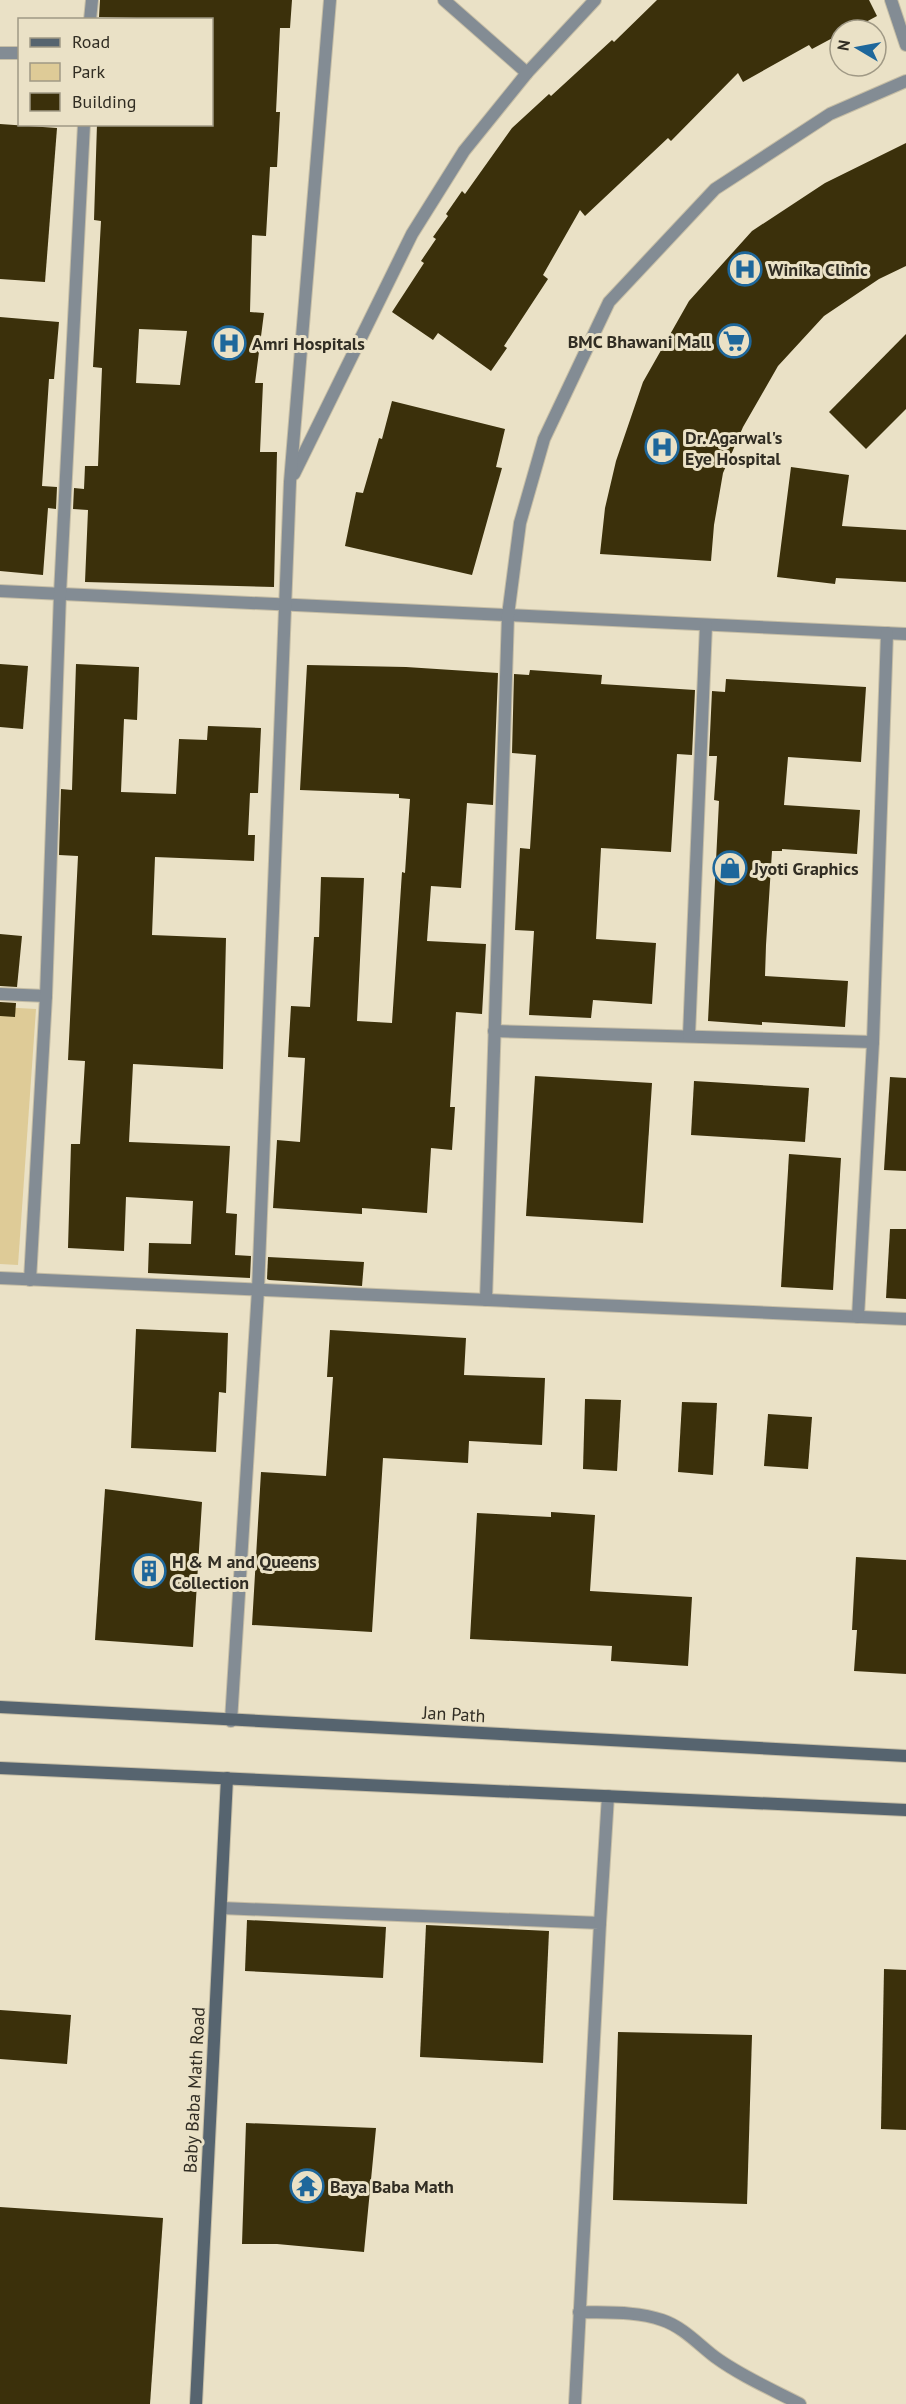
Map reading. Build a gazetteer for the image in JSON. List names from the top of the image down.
{
  "streets": {
    "main road": ["Jan Path", "Baby Baba Math Road"]
  },
  "places": {
    "hospital": ["Winika Clinic", "Amri Hospitals", "Dr. Agarwal's Eye Hospital"],
    "supermarket": ["BMC Bhawani Mall"],
    "shop": ["Jyoti Graphics"],
    "building": ["H & M and Queens Collection"],
    "temple": ["Baya Baba Math"]
  },
  "legend": ["Road", "Park", "Building"],
  "north": "left"
}
